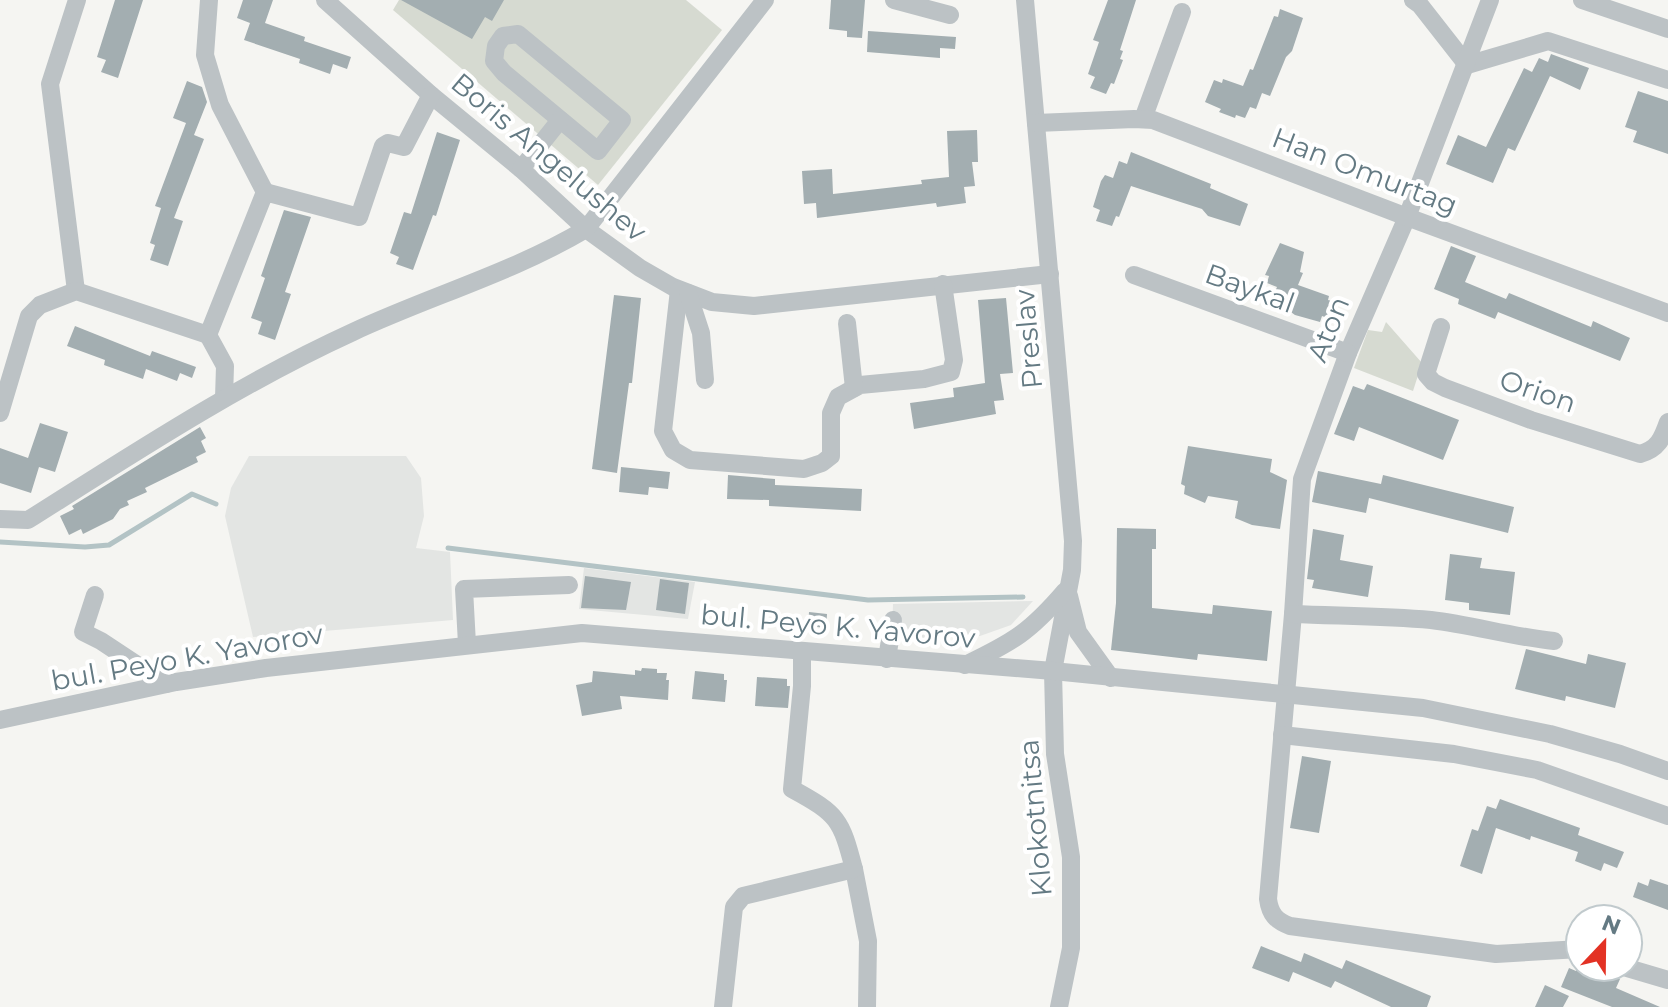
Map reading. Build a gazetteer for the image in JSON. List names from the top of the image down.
{
  "streets": {
    "street": [
      "Boris Angelushev",
      "Han Omurtag",
      "Baykal",
      "Aton",
      "Preslav",
      "Orion",
      "bul. Peyo K. Yavorov",
      "Klokotnitsa"
    ]
  },
  "crossings": [
    ["Boris Angelushev", "Preslav"],
    ["Han Omurtag", "Aton"],
    ["Han Omurtag", "Preslav"],
    ["Baykal", "Aton"],
    ["Aton", "bul. Peyo K. Yavorov"],
    ["Preslav", "bul. Peyo K. Yavorov"],
    ["Preslav", "Klokotnitsa"],
    ["bul. Peyo K. Yavorov", "Klokotnitsa"]
  ],
  "north": "top"
}
